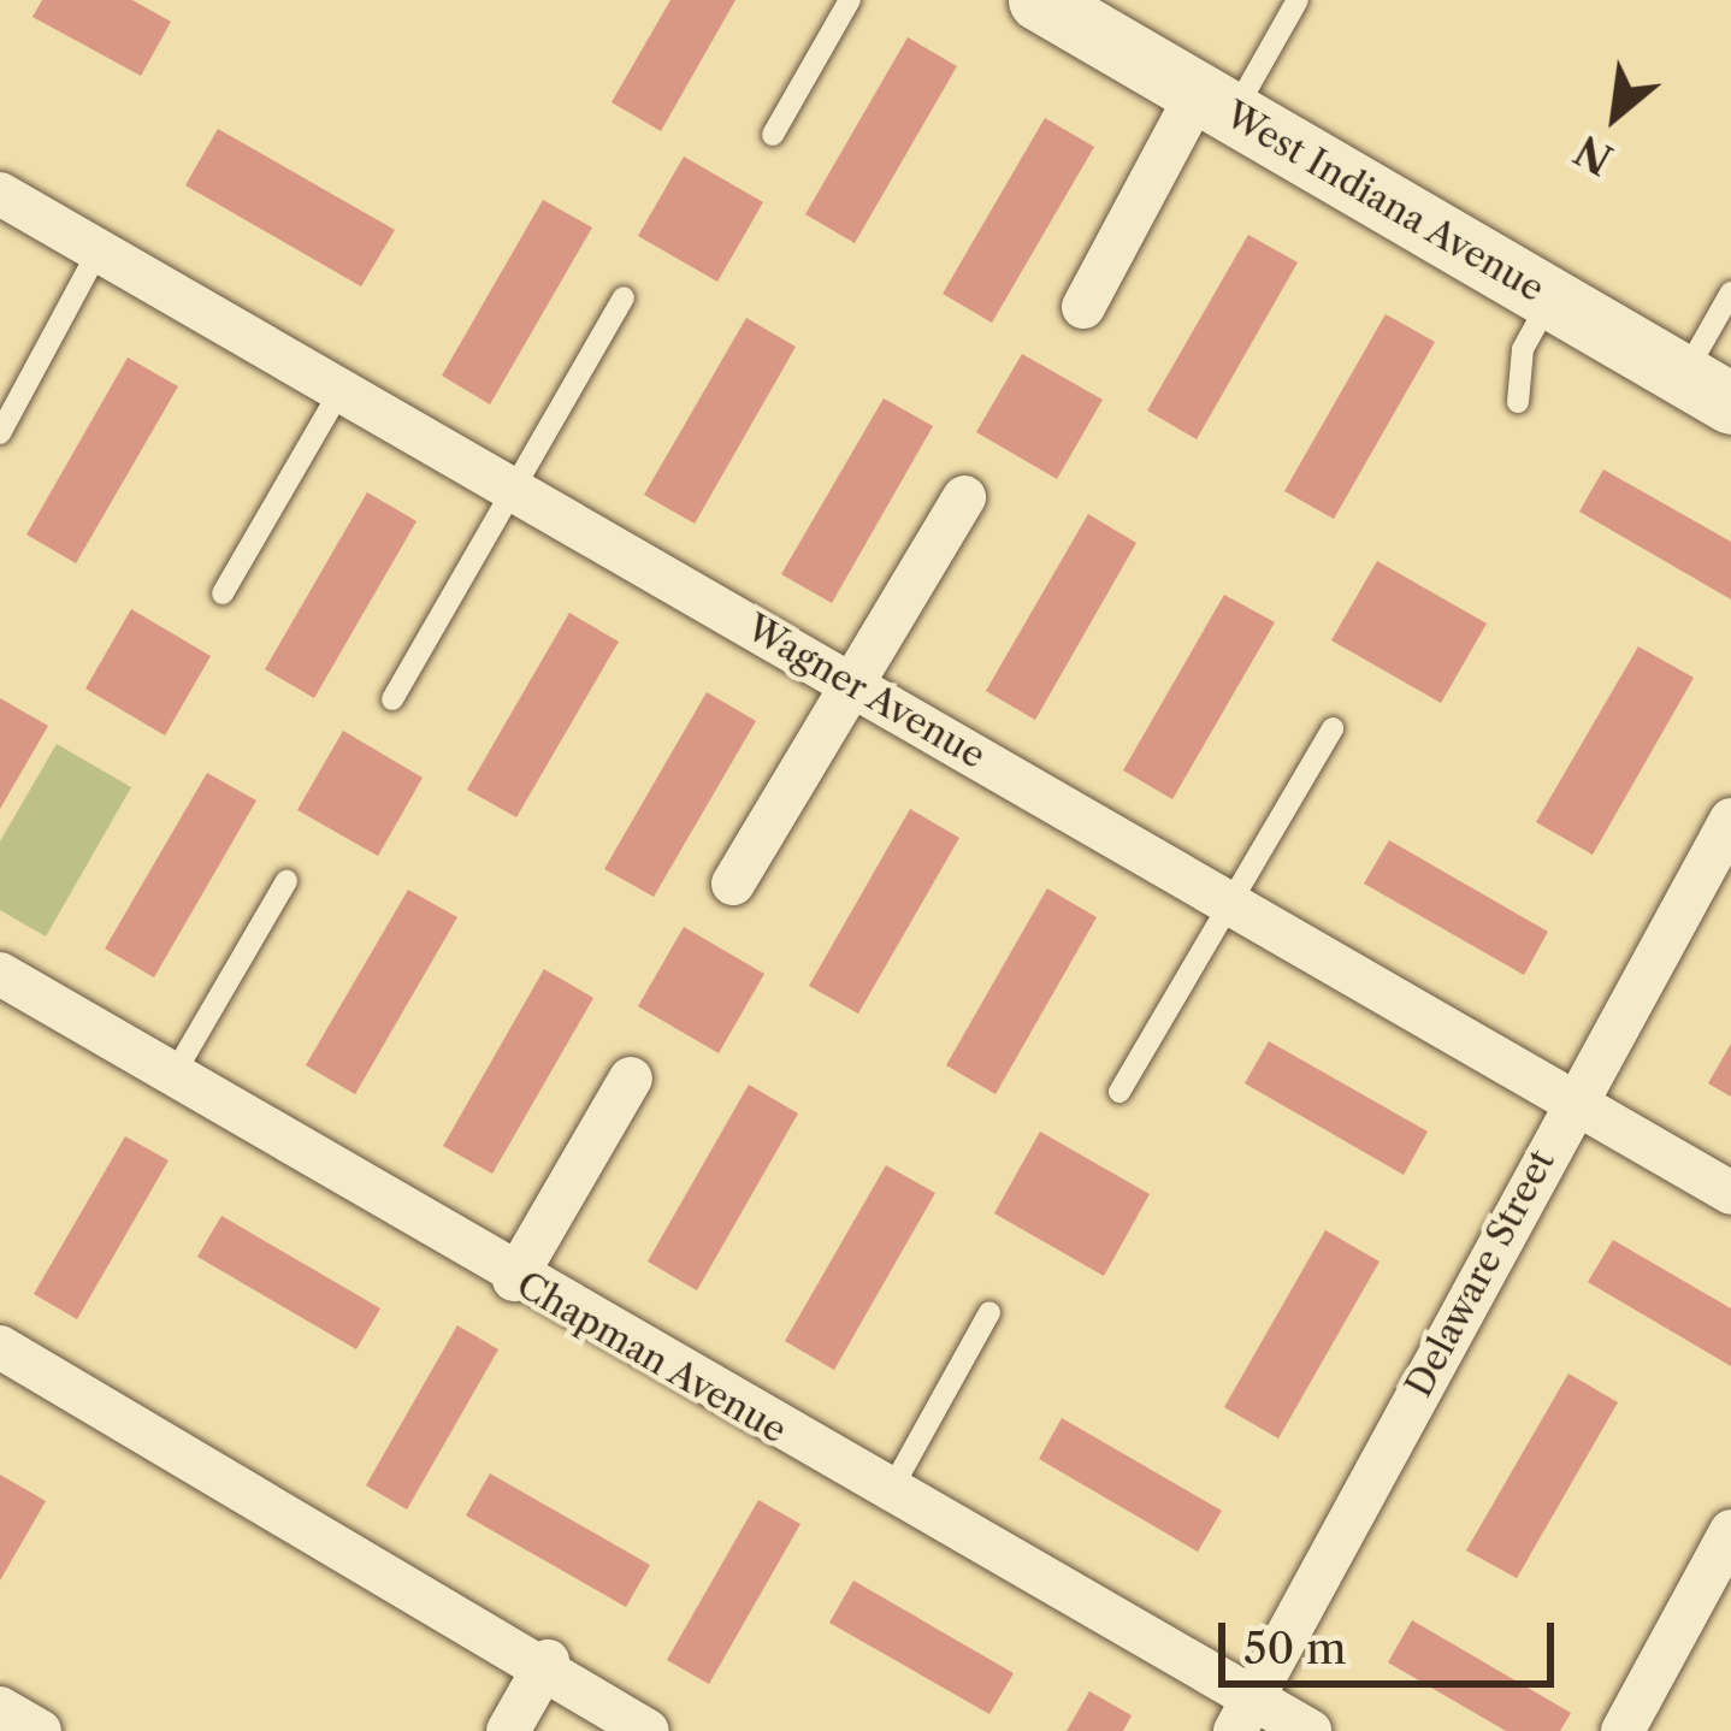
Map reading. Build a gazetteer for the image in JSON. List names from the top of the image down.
{
  "streets": {
    "street": [
      "West Indiana Avenue",
      "Wagner Avenue",
      "Delaware Street",
      "Chapman Avenue"
    ]
  },
  "crossings": [
    ["Wagner Avenue", "Delaware Street"],
    ["Delaware Street", "Chapman Avenue"]
  ],
  "scale_bar": "50 m",
  "north": "bottom left"
}
